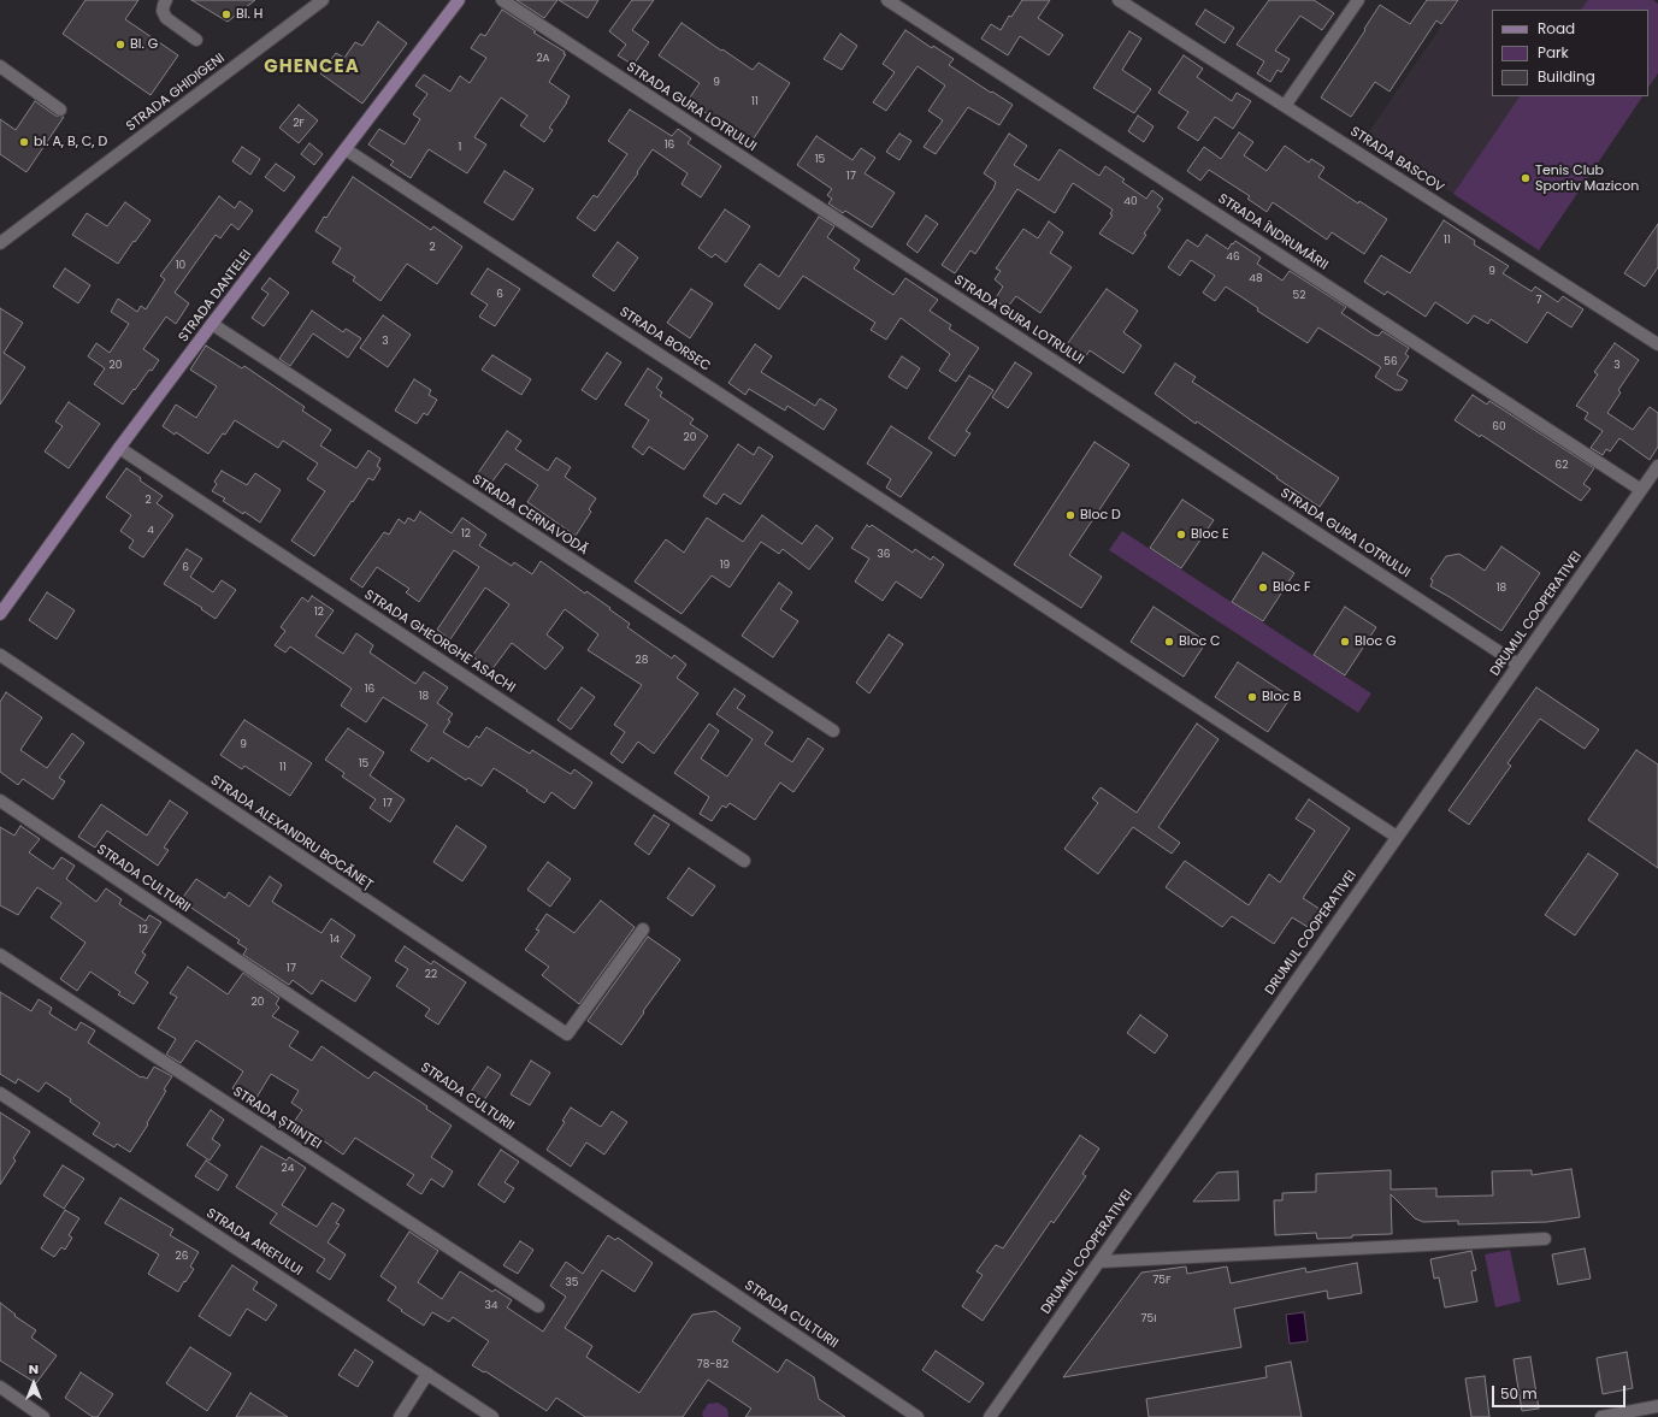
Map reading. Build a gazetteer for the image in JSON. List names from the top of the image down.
{
  "streets": {
    "street": [
      "STRADA GHIDIGENI",
      "STRADA GURA LOTRULUI",
      "STRADA BASCOV",
      "STRADA ÎNDRUMĂRII",
      "STRADA DANTELEI",
      "STRADA BORSEC",
      "STRADA CERNAVODĂ",
      "DRUMUL COOPERATIVEI",
      "STRADA GHEORGHE ASACHI",
      "STRADA ALEXANDRU BOCĂNEȚ",
      "STRADA CULTURII",
      "STRADA ȘTIINȚEI",
      "STRADA AREFULUI"
    ]
  },
  "crossings": [
    ["STRADA GURA LOTRULUI", "DRUMUL COOPERATIVEI"],
    ["STRADA ÎNDRUMĂRII", "DRUMUL COOPERATIVEI"],
    ["STRADA DANTELEI", "STRADA BORSEC"],
    ["STRADA DANTELEI", "STRADA CERNAVODĂ"],
    ["STRADA DANTELEI", "STRADA GHEORGHE ASACHI"],
    ["STRADA BORSEC", "DRUMUL COOPERATIVEI"]
  ],
  "districts": ["GHENCEA"],
  "places": [
    "Bl. H",
    "Bl. G",
    "bl. A, B, C, D",
    "Tenis Club Sportiv Mazicon",
    "Bloc D",
    "Bloc E",
    "Bloc F",
    "Bloc C",
    "Bloc G",
    "Bloc B"
  ],
  "house_numbers": [
    "2A",
    "9",
    "11",
    "2F",
    "16",
    "1",
    "15",
    "17",
    "40",
    "11",
    "2",
    "46",
    "10",
    "9",
    "48",
    "6",
    "52",
    "7",
    "3",
    "56",
    "20",
    "3",
    "60",
    "20",
    "62",
    "2",
    "4",
    "12",
    "36",
    "19",
    "6",
    "18",
    "12",
    "28",
    "16",
    "18",
    "9",
    "15",
    "11",
    "17",
    "12",
    "14",
    "17",
    "22",
    "20",
    "24",
    "26",
    "75F",
    "35",
    "34",
    "75I",
    "78-82"
  ],
  "legend": ["Road", "Park", "Building"],
  "scale_bar": "50 m",
  "north": "top"
}
